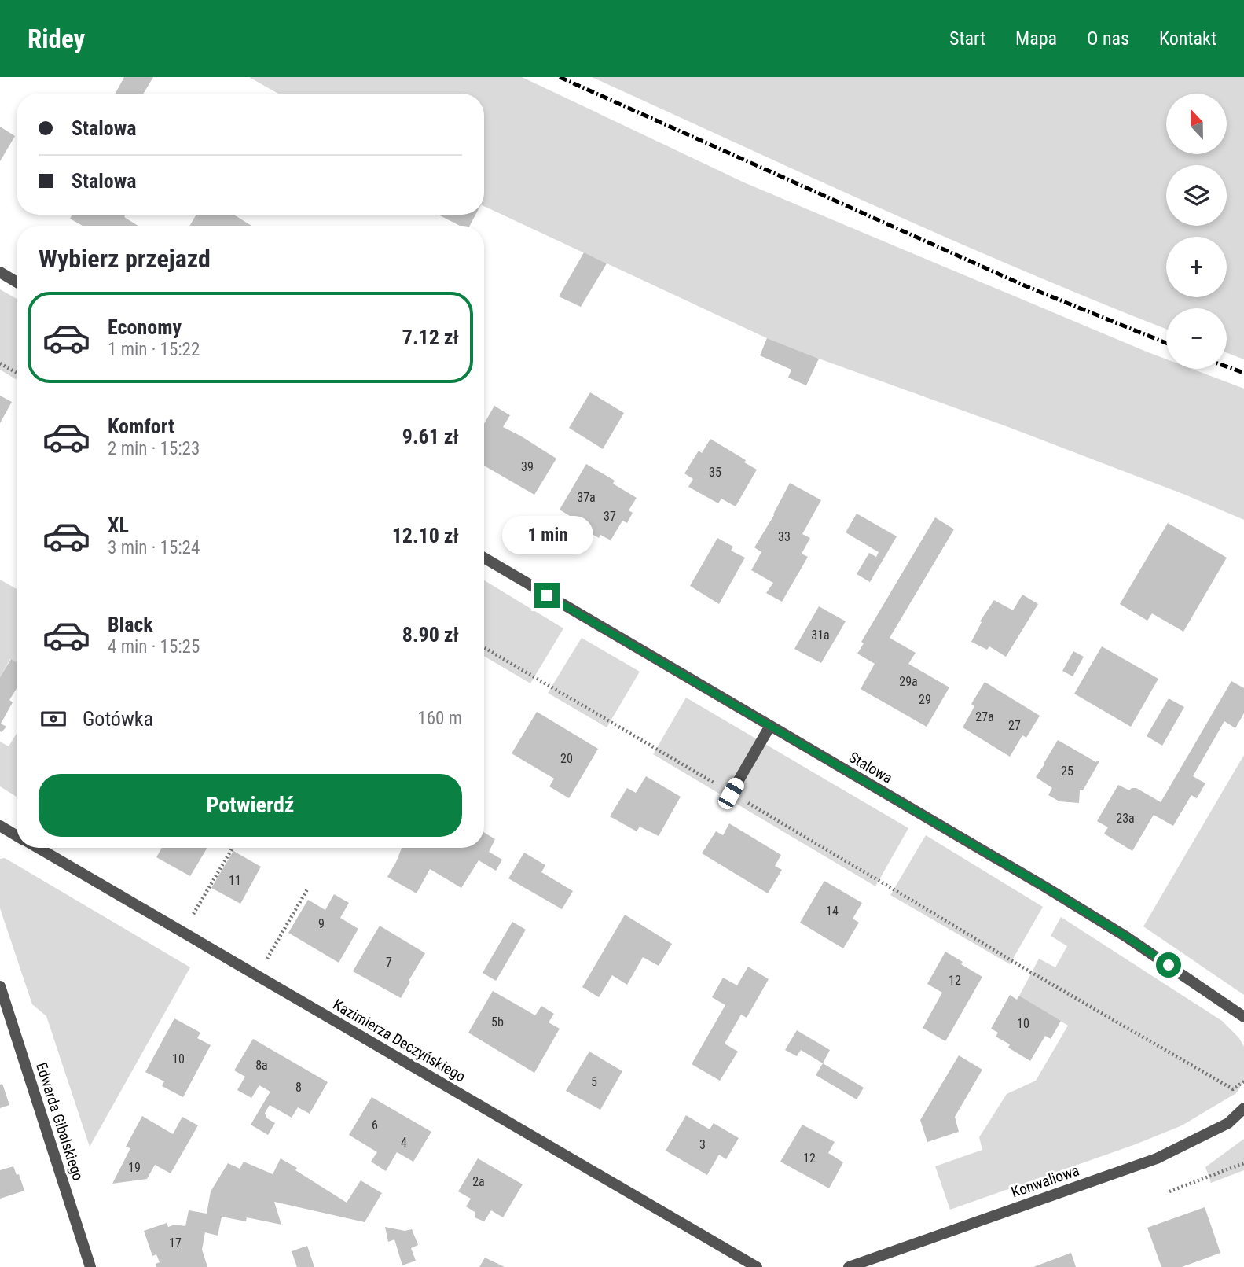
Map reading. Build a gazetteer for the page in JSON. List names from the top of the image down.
{
  "streets": {
    "street": [
      "Stalowa",
      "Kazimierza Deczyńskiego",
      "Edwarda Gibalskiego",
      "Konwaliowa"
    ]
  },
  "house_numbers": [
    "39",
    "35",
    "37a",
    "37",
    "33",
    "31a",
    "29a",
    "29",
    "27a",
    "27",
    "20",
    "25",
    "23a",
    "11",
    "14",
    "9",
    "7",
    "12",
    "5b",
    "10",
    "10",
    "8a",
    "5",
    "8",
    "6",
    "4",
    "3",
    "12",
    "19",
    "2a",
    "17"
  ],
  "north": "top",
  "page": {
    "header": "Ridey",
    "nav": [
      "Start",
      "Mapa",
      "O nas",
      "Kontakt"
    ],
    "map_buttons": ["+", "−"],
    "banner": ["Stalowa", "Stalowa"],
    "heading": "Wybierz przejazd",
    "list": [
      {
        "name": "Economy",
        "note": "1 min · 15:22",
        "value": "7.12 zł"
      },
      {
        "name": "Komfort",
        "note": "2 min · 15:23",
        "value": "9.61 zł"
      },
      {
        "name": "XL",
        "note": "3 min · 15:24",
        "value": "12.10 zł"
      },
      {
        "name": "Black",
        "note": "4 min · 15:25",
        "value": "8.90 zł"
      }
    ],
    "bubble": "1 min",
    "pay": ["Gotówka", "160 m"],
    "buttons": "Potwierdź"
  }
}
